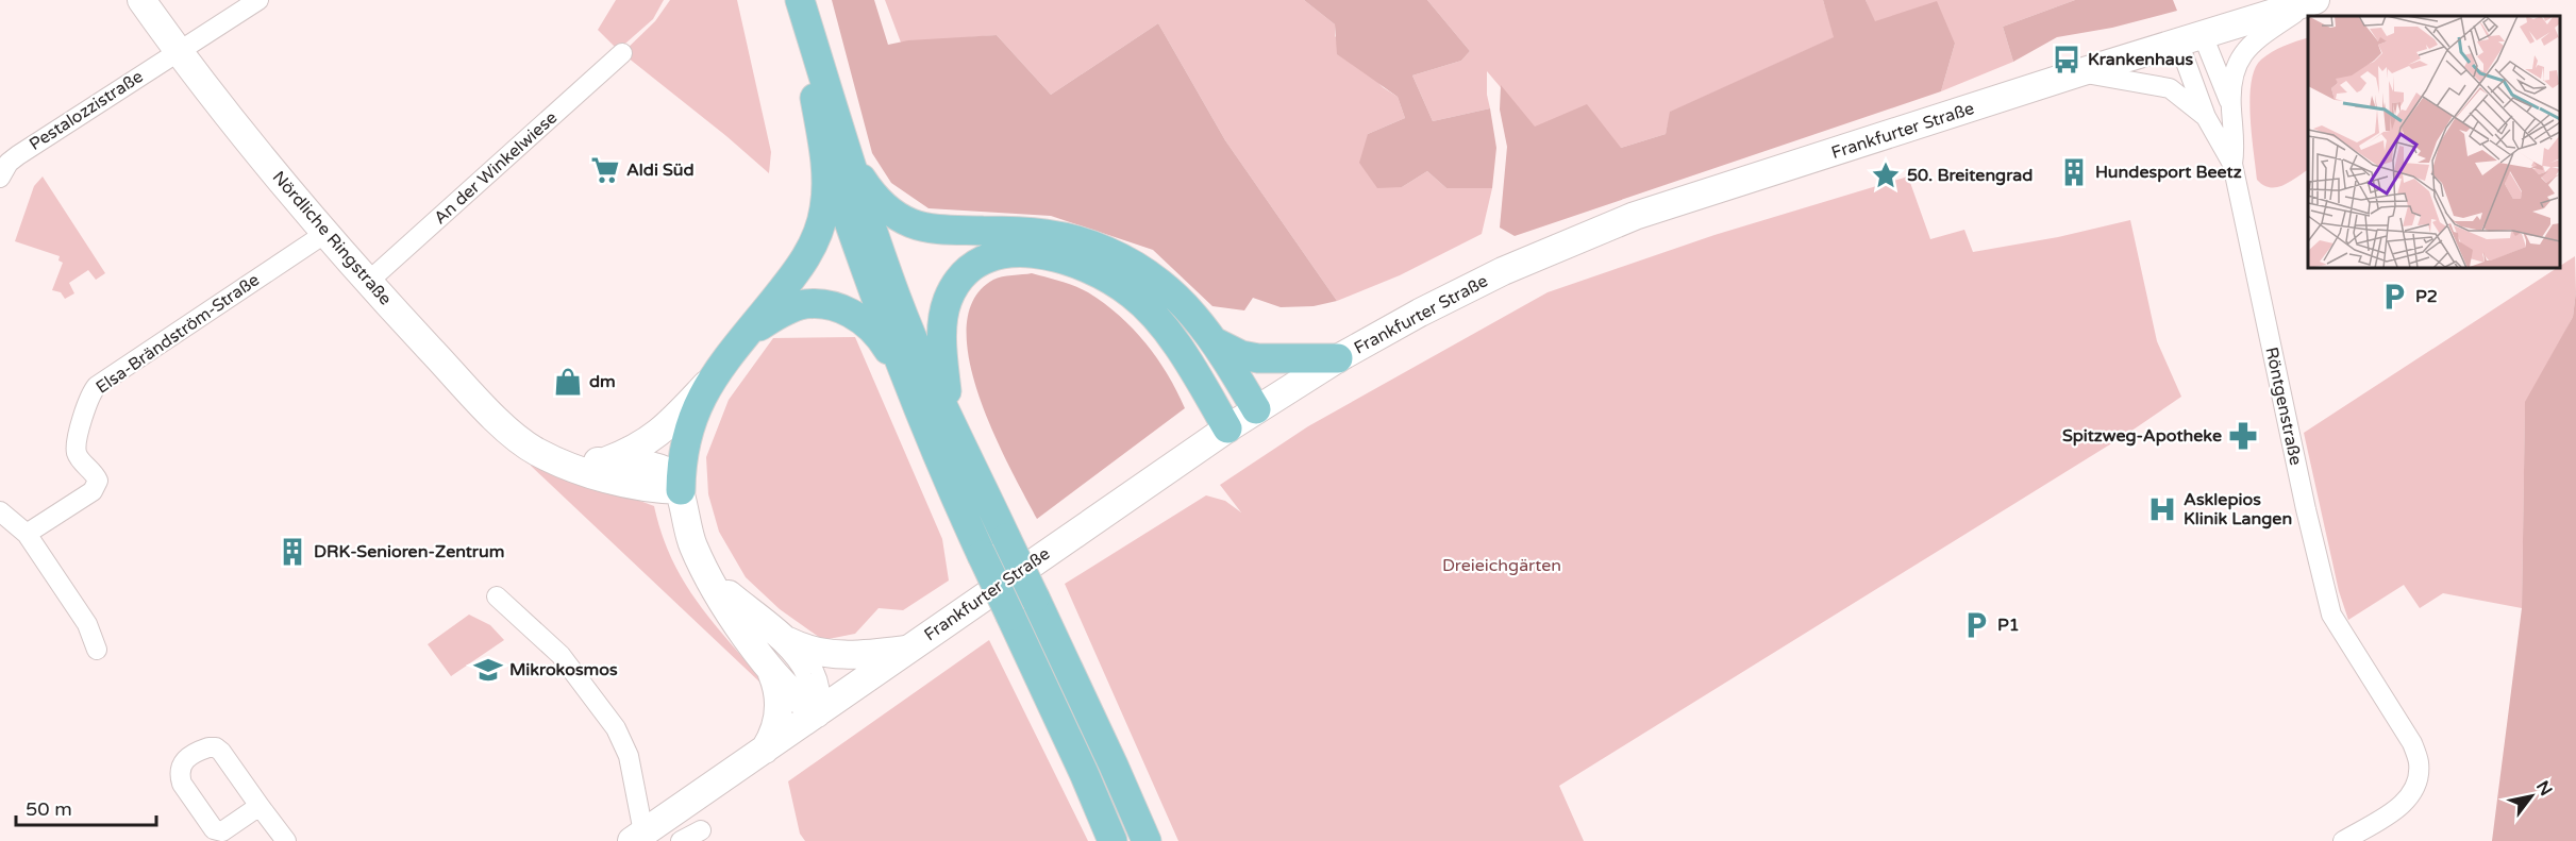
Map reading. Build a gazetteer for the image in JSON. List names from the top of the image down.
{
  "streets": {
    "main road": ["Frankfurter Straße", "Nördliche Ringstraße"],
    "street": [
      "Pestalozzistraße",
      "An der Winkelwiese",
      "Elsa-Brändström-Straße",
      "Röntgenstraße"
    ]
  },
  "crossings": [
    ["Pestalozzistraße", "Nördliche Ringstraße"],
    ["Frankfurter Straße", "Röntgenstraße"],
    ["An der Winkelwiese", "Nördliche Ringstraße"],
    ["Nördliche Ringstraße", "Elsa-Brändström-Straße"]
  ],
  "parks": ["Dreieichgärten"],
  "places": {
    "bus stop": ["Krankenhaus"],
    "supermarket": ["Aldi Süd"],
    "building": ["Hundesport Beetz", "DRK-Senioren-Zentrum"],
    "place": ["50. Breitengrad"],
    "parking": ["P2", "P1"],
    "shop": ["dm"],
    "pharmacy": ["Spitzweg-Apotheke"],
    "hospital": ["Asklepios Klinik Langen"],
    "school or university": ["Mikrokosmos"]
  },
  "scale_bar": "50 m",
  "north": "top right"
}
